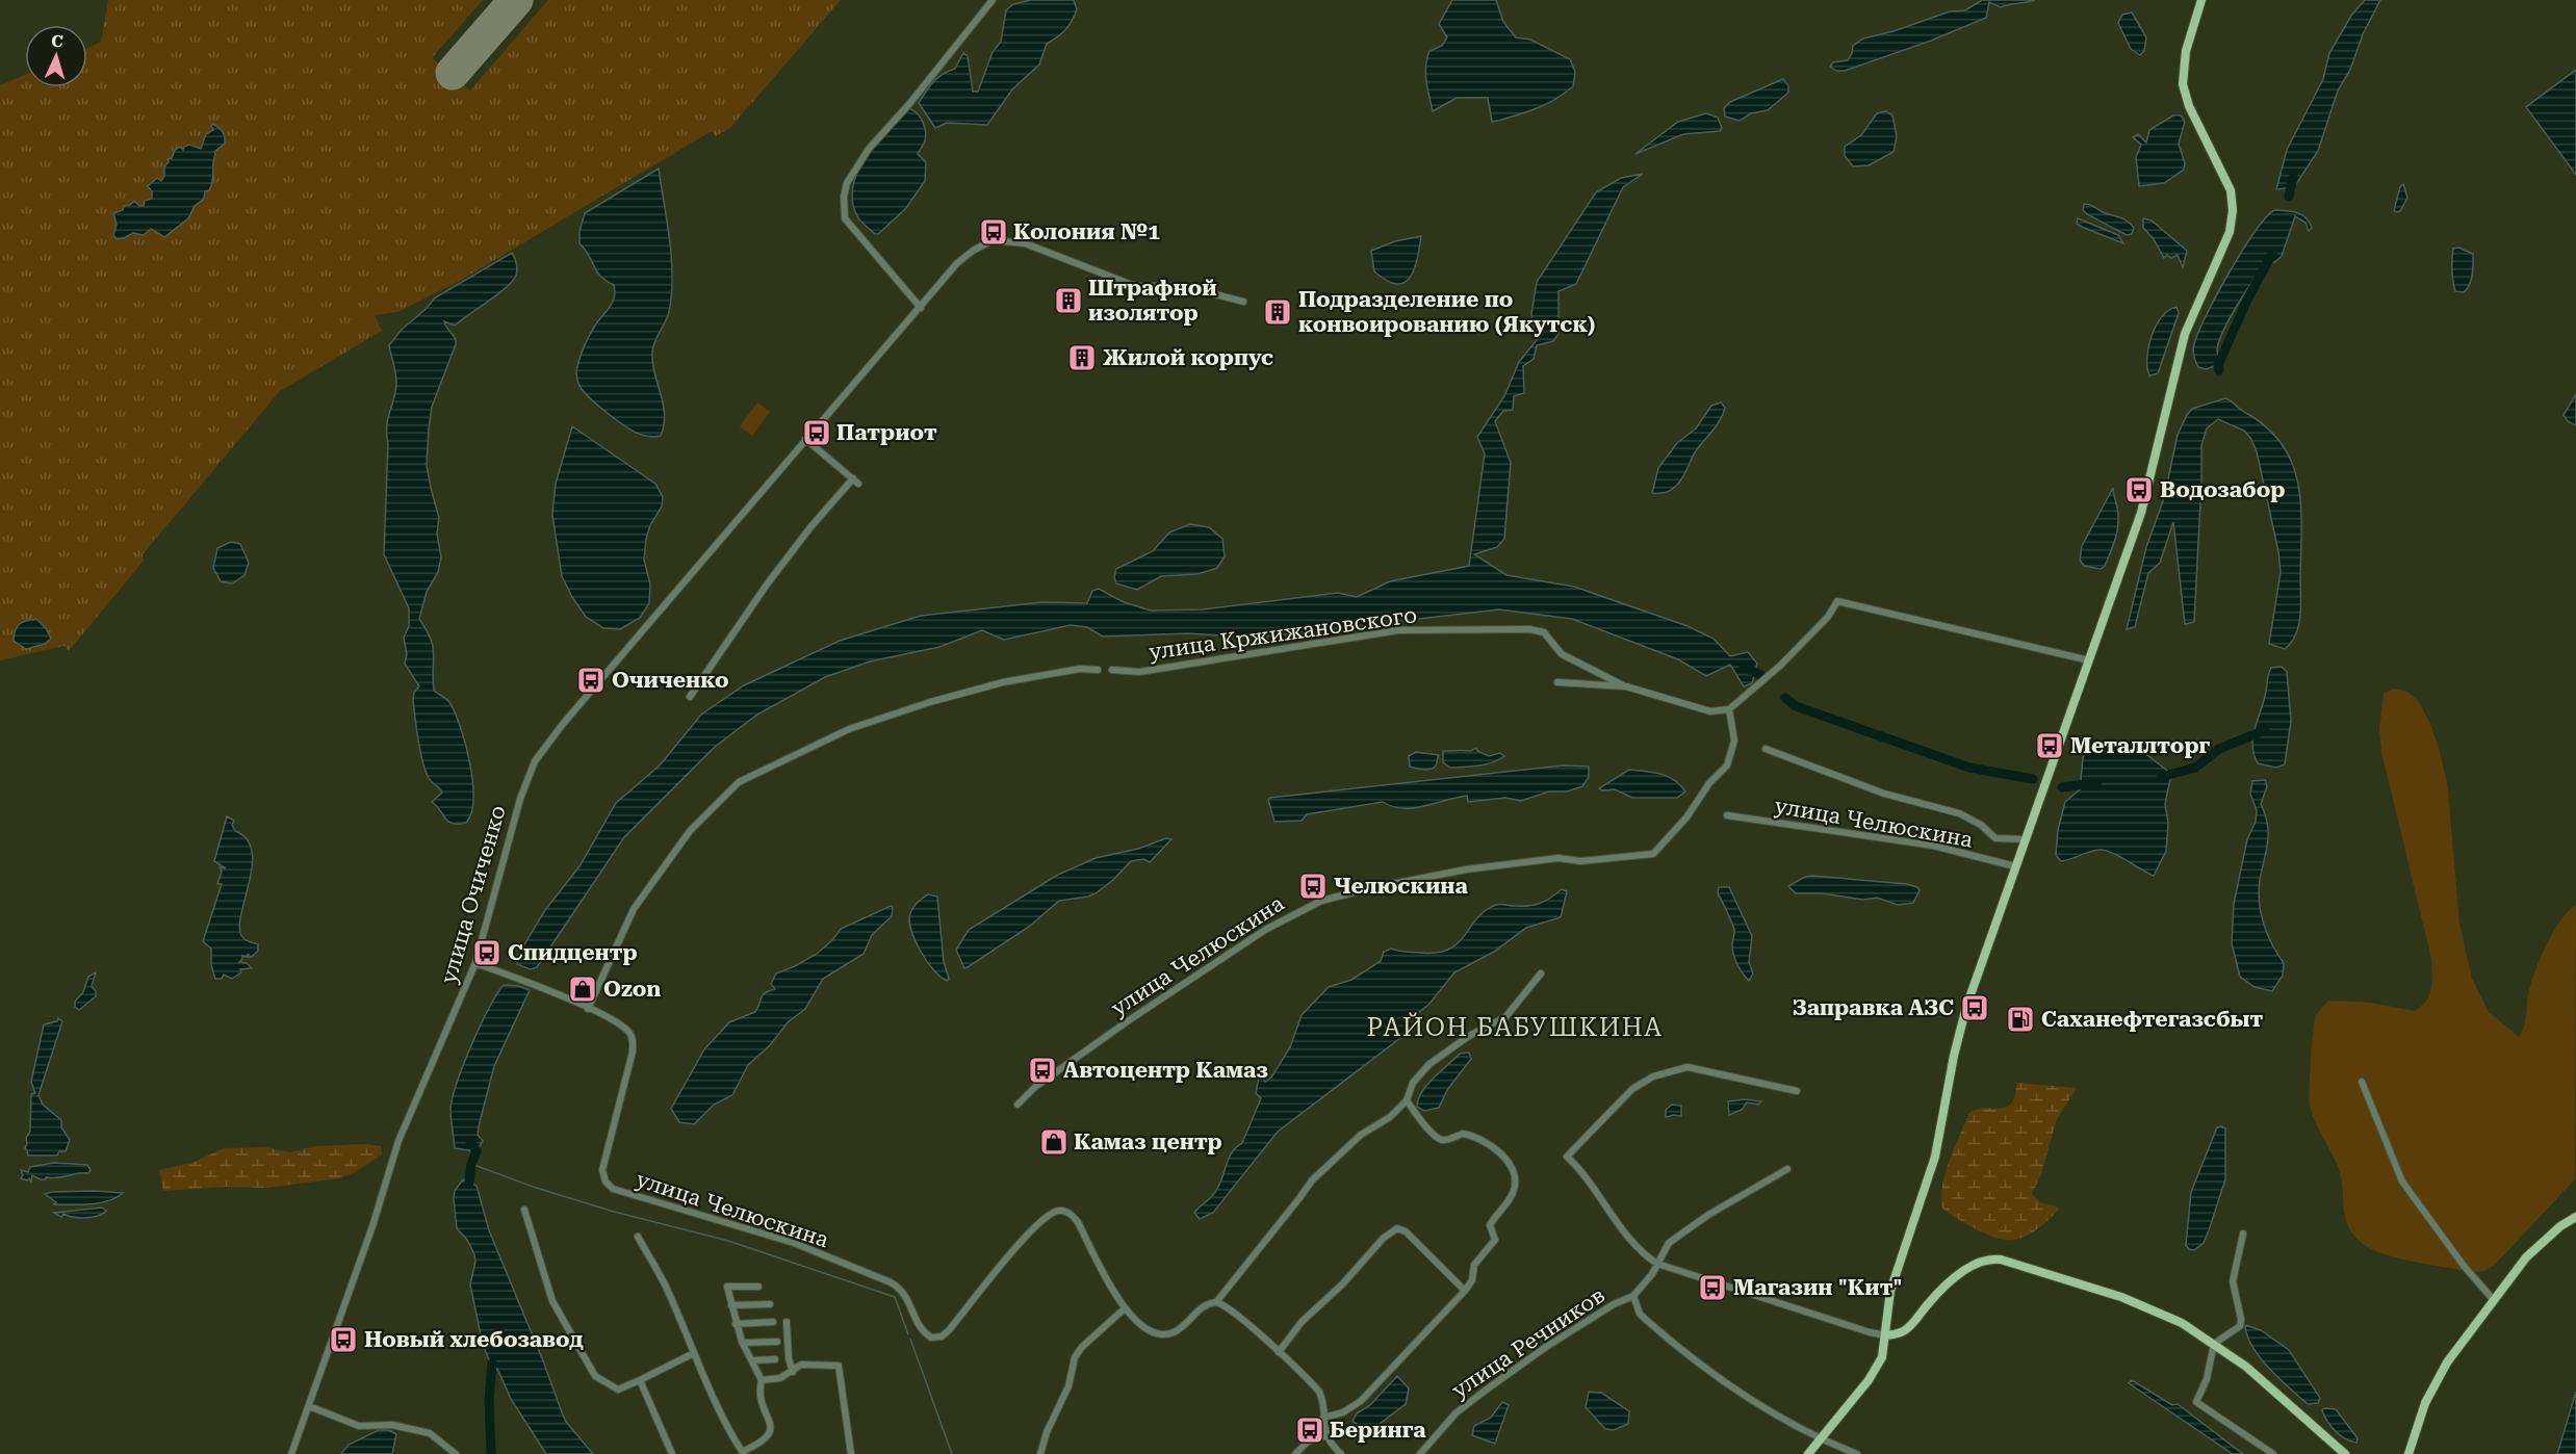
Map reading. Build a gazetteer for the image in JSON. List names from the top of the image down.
{
  "streets": {
    "street": [
      "улица Кржижановского",
      "улица Челюскина",
      "улица Очиченко",
      "улица Речников"
    ]
  },
  "crossings": [
    ["улица Кржижановского", "улица Челюскина"]
  ],
  "districts": ["РАЙОН БАБУШКИНА"],
  "places": {
    "bus stop": [
      "Колония №1",
      "Патриот",
      "Водозабор",
      "Очиченко",
      "Металлторг",
      "Челюскина",
      "Спидцентр",
      "Заправка АЗС",
      "Автоцентр Камаз",
      "Магазин \"Кит\"",
      "Новый хлебозавод",
      "Беринга"
    ],
    "building": ["Штрафной изолятор", "Подразделение по конвоированию (Якутск)", "Жилой корпус"],
    "shop": ["Ozon", "Камаз центр"],
    "fuel station": ["Саханефтегазсбыт"]
  },
  "north": "top"
}
